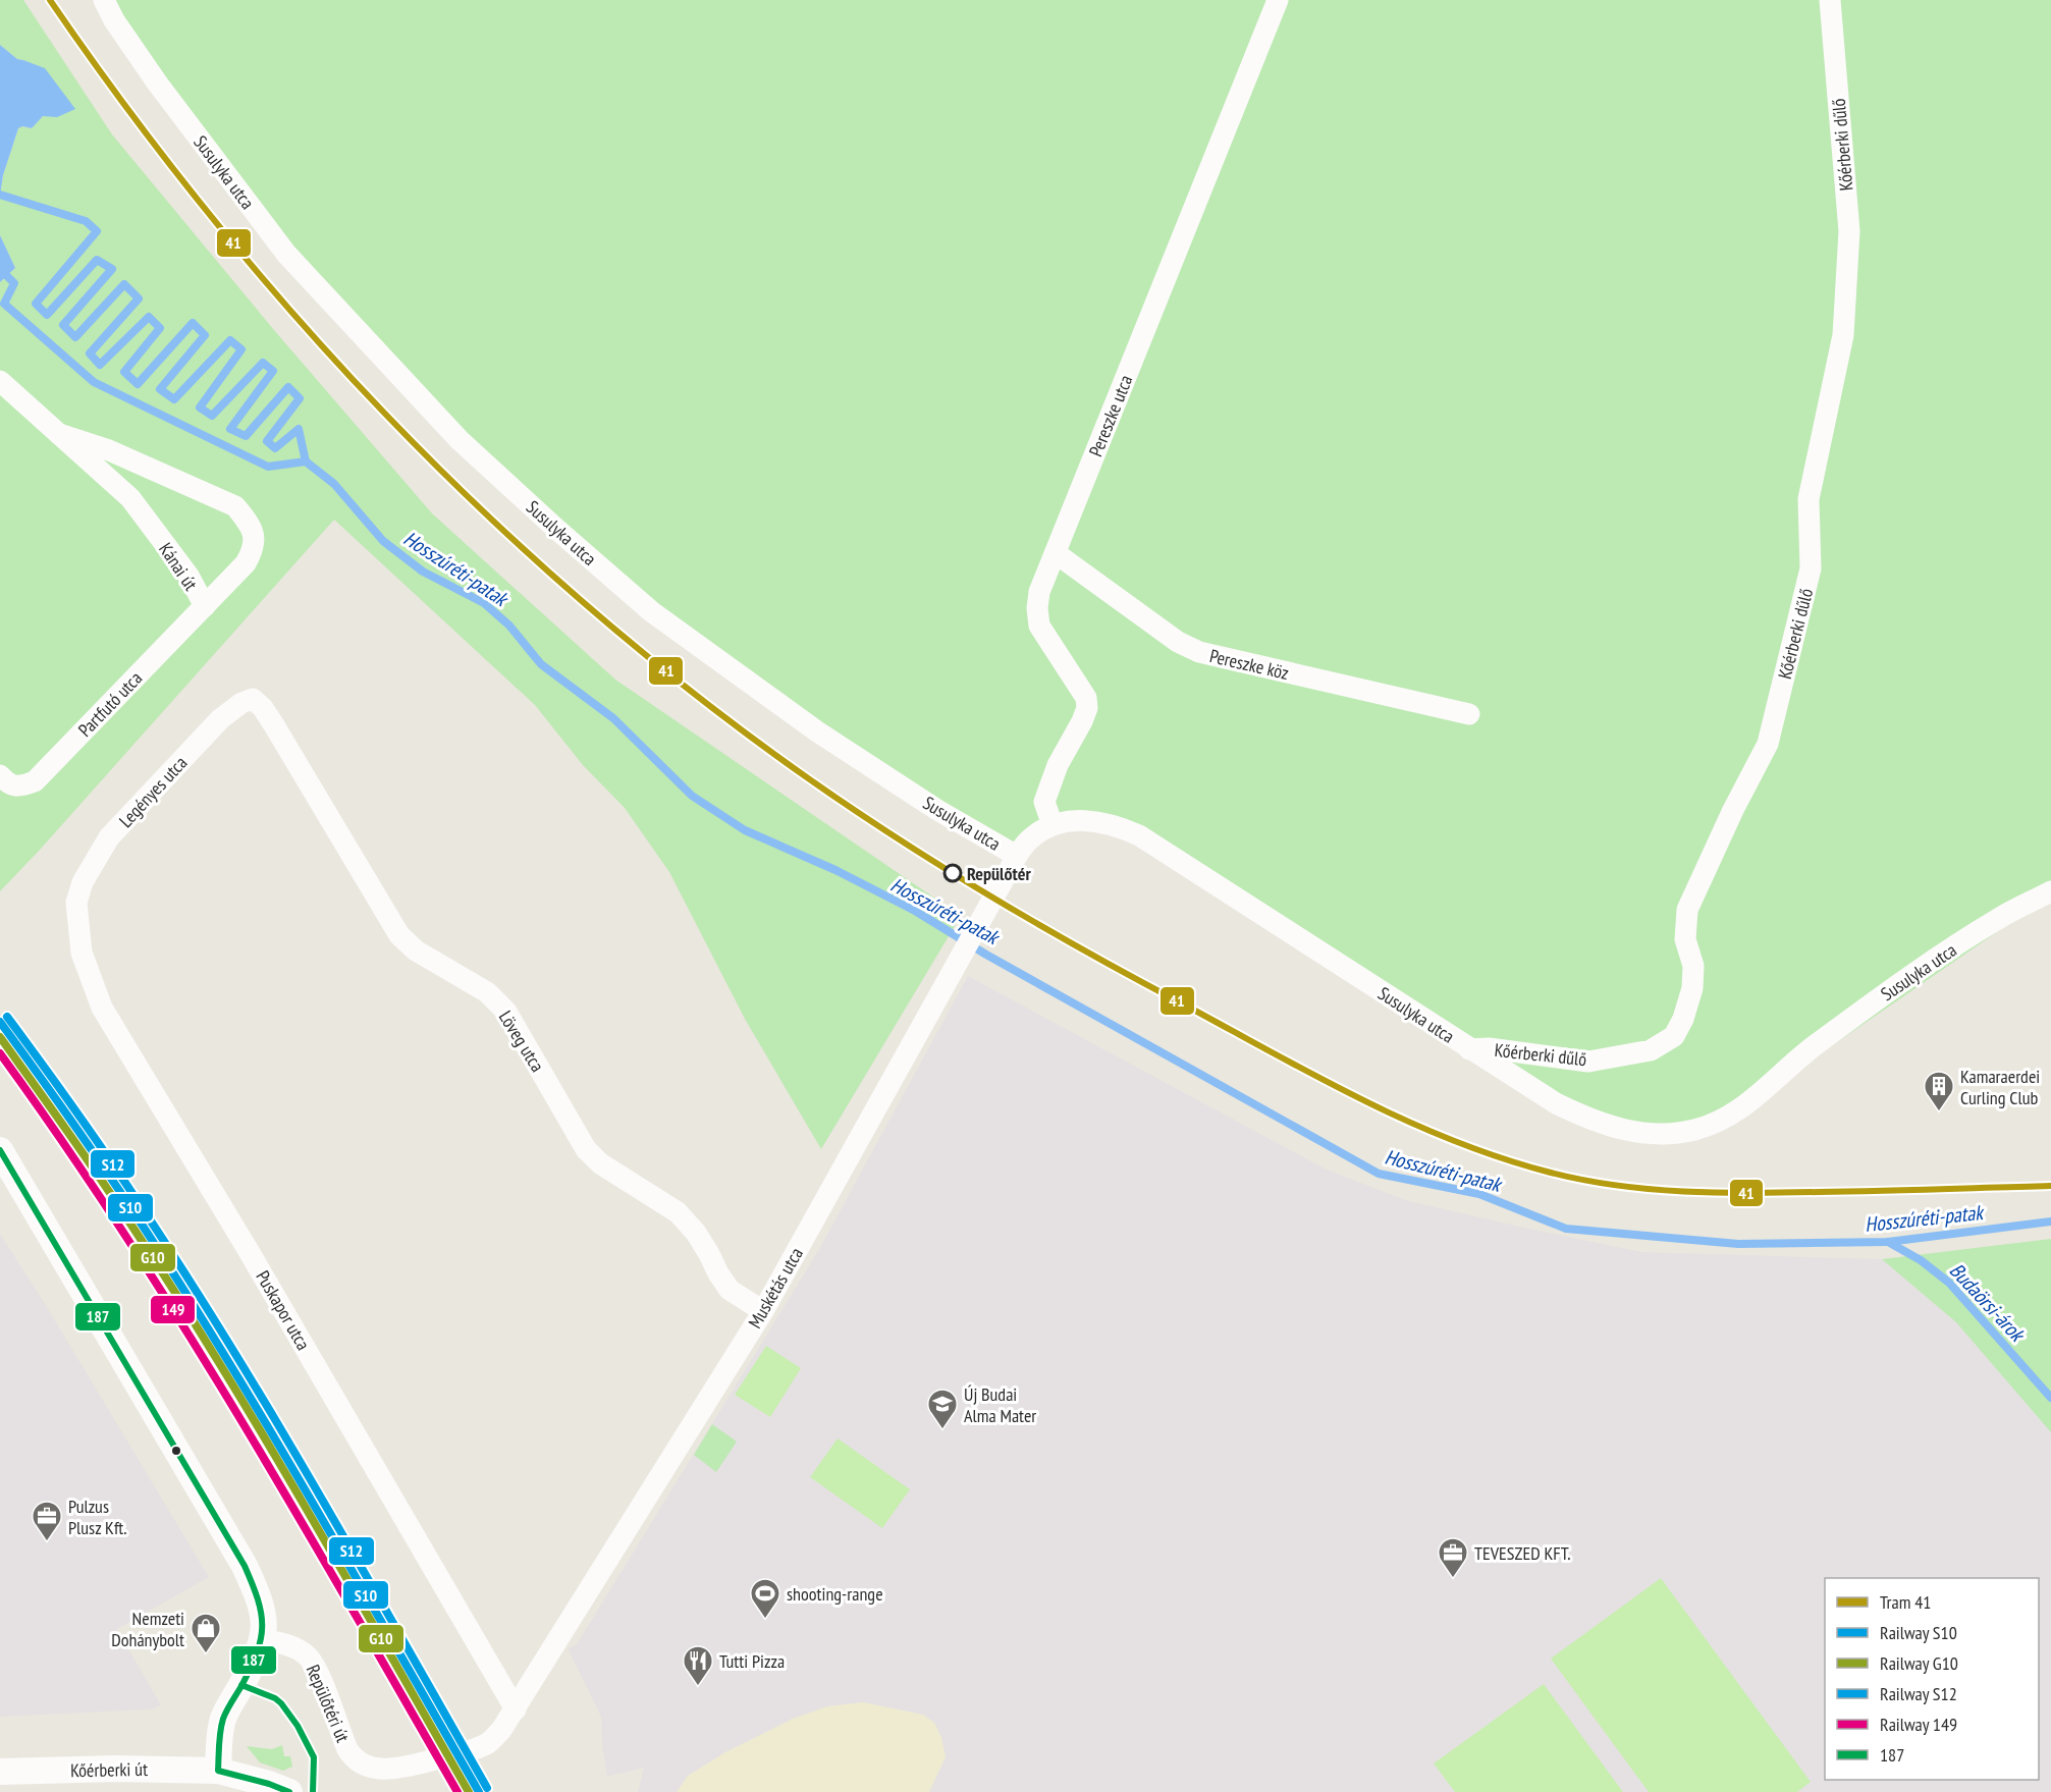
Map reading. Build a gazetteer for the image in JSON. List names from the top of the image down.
{
  "streets": {
    "street": [
      "Kőérberki dűlő",
      "Susulyka utca",
      "Pereszke utca",
      "Kánai út",
      "Pereszke köz",
      "Partfutó utca",
      "Legényes utca",
      "Löveg utca",
      "Muskétás utca",
      "Puskapor utca",
      "Repülőtéri út",
      "Kőérberki út"
    ]
  },
  "crossings": [
    ["Kőérberki dűlő", "Susulyka utca"],
    ["Susulyka utca", "Pereszke utca"],
    ["Susulyka utca", "Muskétás utca"],
    ["Pereszke utca", "Pereszke köz"],
    ["Kánai út", "Partfutó utca"],
    ["Legényes utca", "Löveg utca"],
    ["Legényes utca", "Puskapor utca"],
    ["Löveg utca", "Muskétás utca"],
    ["Muskétás utca", "Puskapor utca"],
    ["Muskétás utca", "Repülőtéri út"],
    ["Puskapor utca", "Repülőtéri út"]
  ],
  "water": ["Hosszúréti-patak", "Budaörsi-árok"],
  "places": {
    "other": ["Repülőtér"],
    "building": ["Kamaraerdei Curling Club"],
    "school or university": ["Új Budai Alma Mater"],
    "office": ["Pulzus Plusz Kft.", "TEVESZED KFT."],
    "sports": ["shooting-range"],
    "shop": ["Nemzeti Dohánybolt"],
    "restaurant": ["Tutti Pizza"]
  },
  "lines": [
    "tram line 41",
    "rail line S12",
    "rail line S10",
    "rail line G10",
    "rail line 149",
    "transit line 187"
  ],
  "legend": [
    "Tram 41",
    "Railway S10",
    "Railway G10",
    "Railway S12",
    "Railway 149",
    "187"
  ]
}
